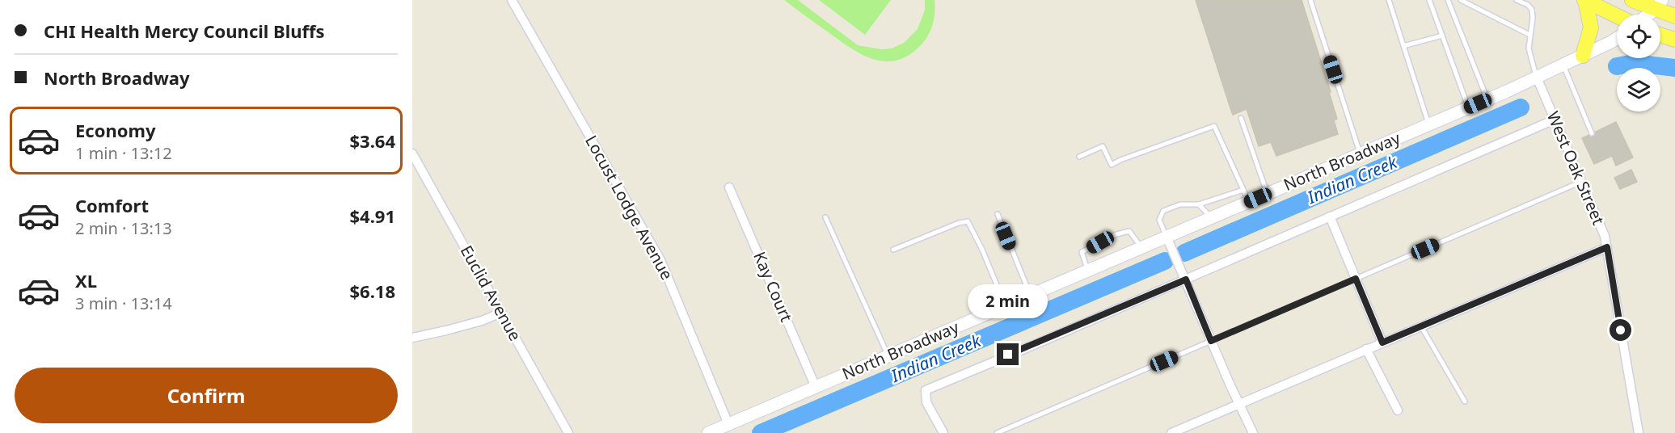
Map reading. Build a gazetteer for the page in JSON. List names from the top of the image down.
{
  "streets": {
    "main road": ["North Broadway"],
    "street": [
      "West Oak Street",
      "Locust Lodge Avenue",
      "Kay Court",
      "Euclid Avenue"
    ]
  },
  "crossings": [
    ["North Broadway", "West Oak Street"],
    ["North Broadway", "Locust Lodge Avenue"],
    ["North Broadway", "Kay Court"]
  ],
  "water": ["Indian Creek"],
  "page": {
    "banner": ["CHI Health Mercy Council Bluffs", "North Broadway"],
    "list": [
      {
        "name": "Economy",
        "note": "1 min · 13:12",
        "value": "$3.64"
      },
      {
        "name": "Comfort",
        "note": "2 min · 13:13",
        "value": "$4.91"
      },
      {
        "name": "XL",
        "note": "3 min · 13:14",
        "value": "$6.18"
      }
    ],
    "bubble": "2 min",
    "buttons": "Confirm"
  }
}
